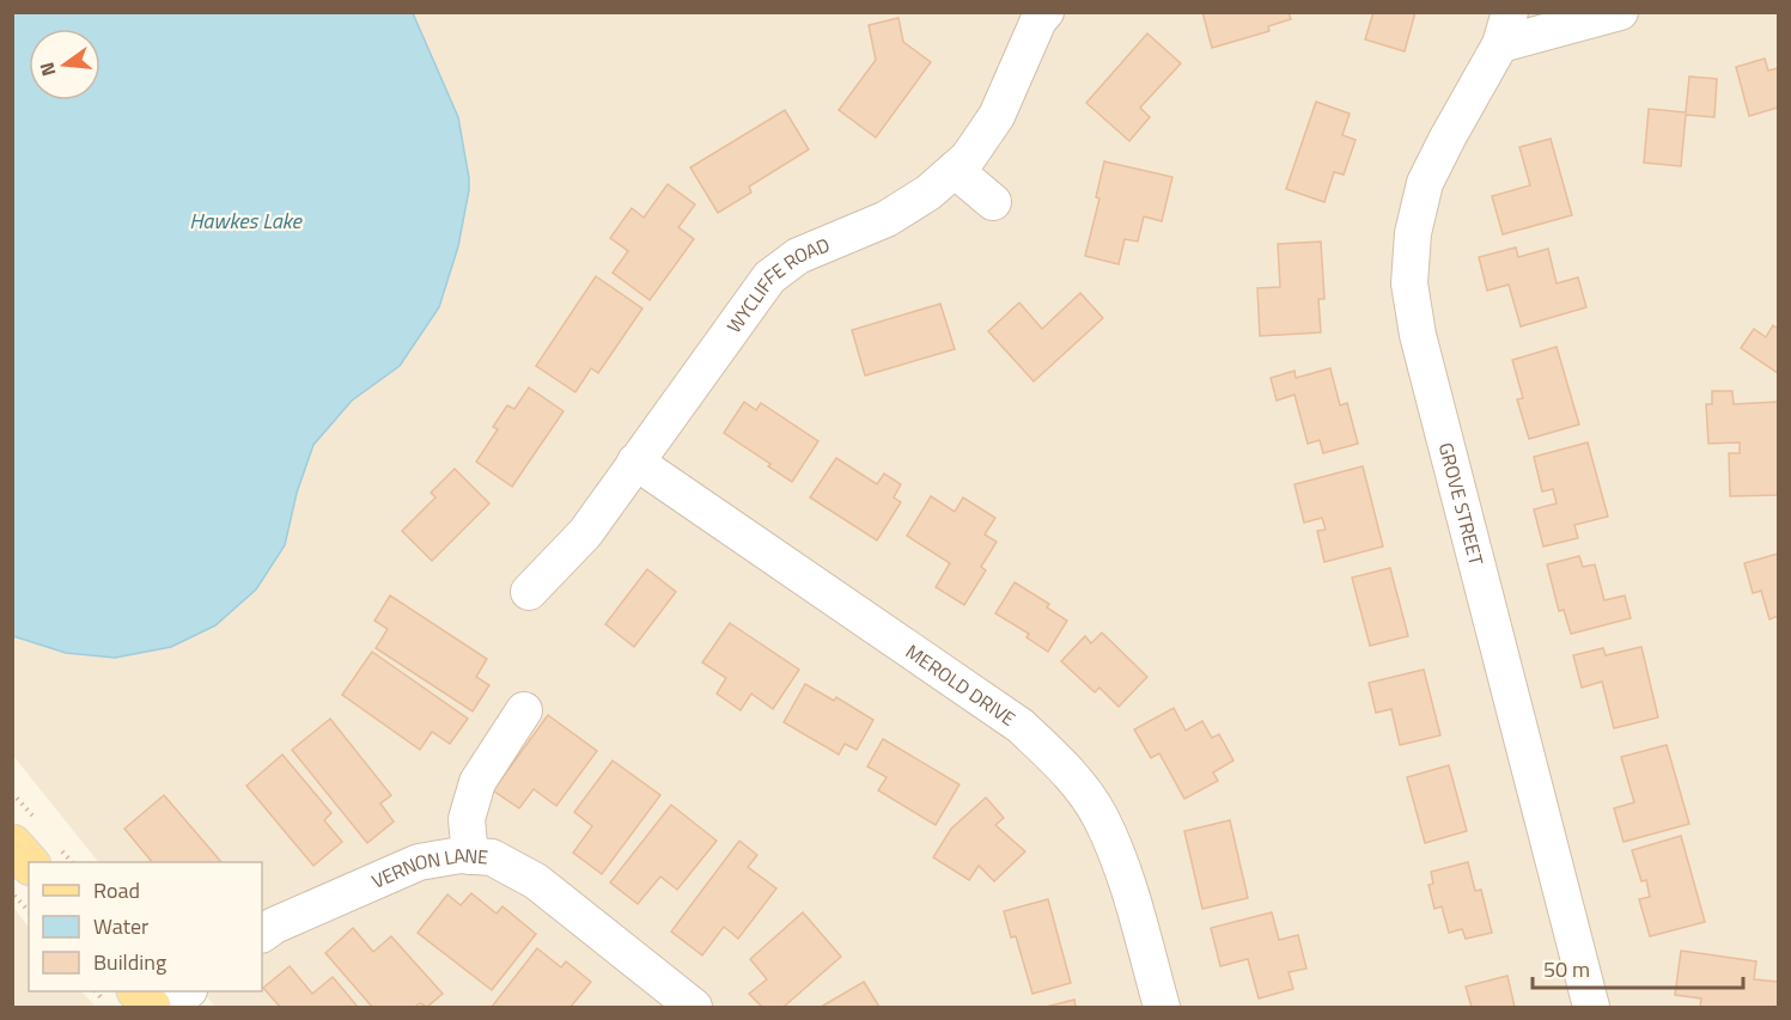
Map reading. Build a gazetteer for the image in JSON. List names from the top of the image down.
{
  "streets": {
    "street": [
      "WYCLIFFE ROAD",
      "GROVE STREET",
      "MEROLD DRIVE",
      "VERNON LANE"
    ]
  },
  "crossings": [
    ["WYCLIFFE ROAD", "MEROLD DRIVE"]
  ],
  "water": ["Hawkes Lake"],
  "legend": ["Road", "Water", "Building"],
  "scale_bar": "50 m",
  "north": "left"
}
